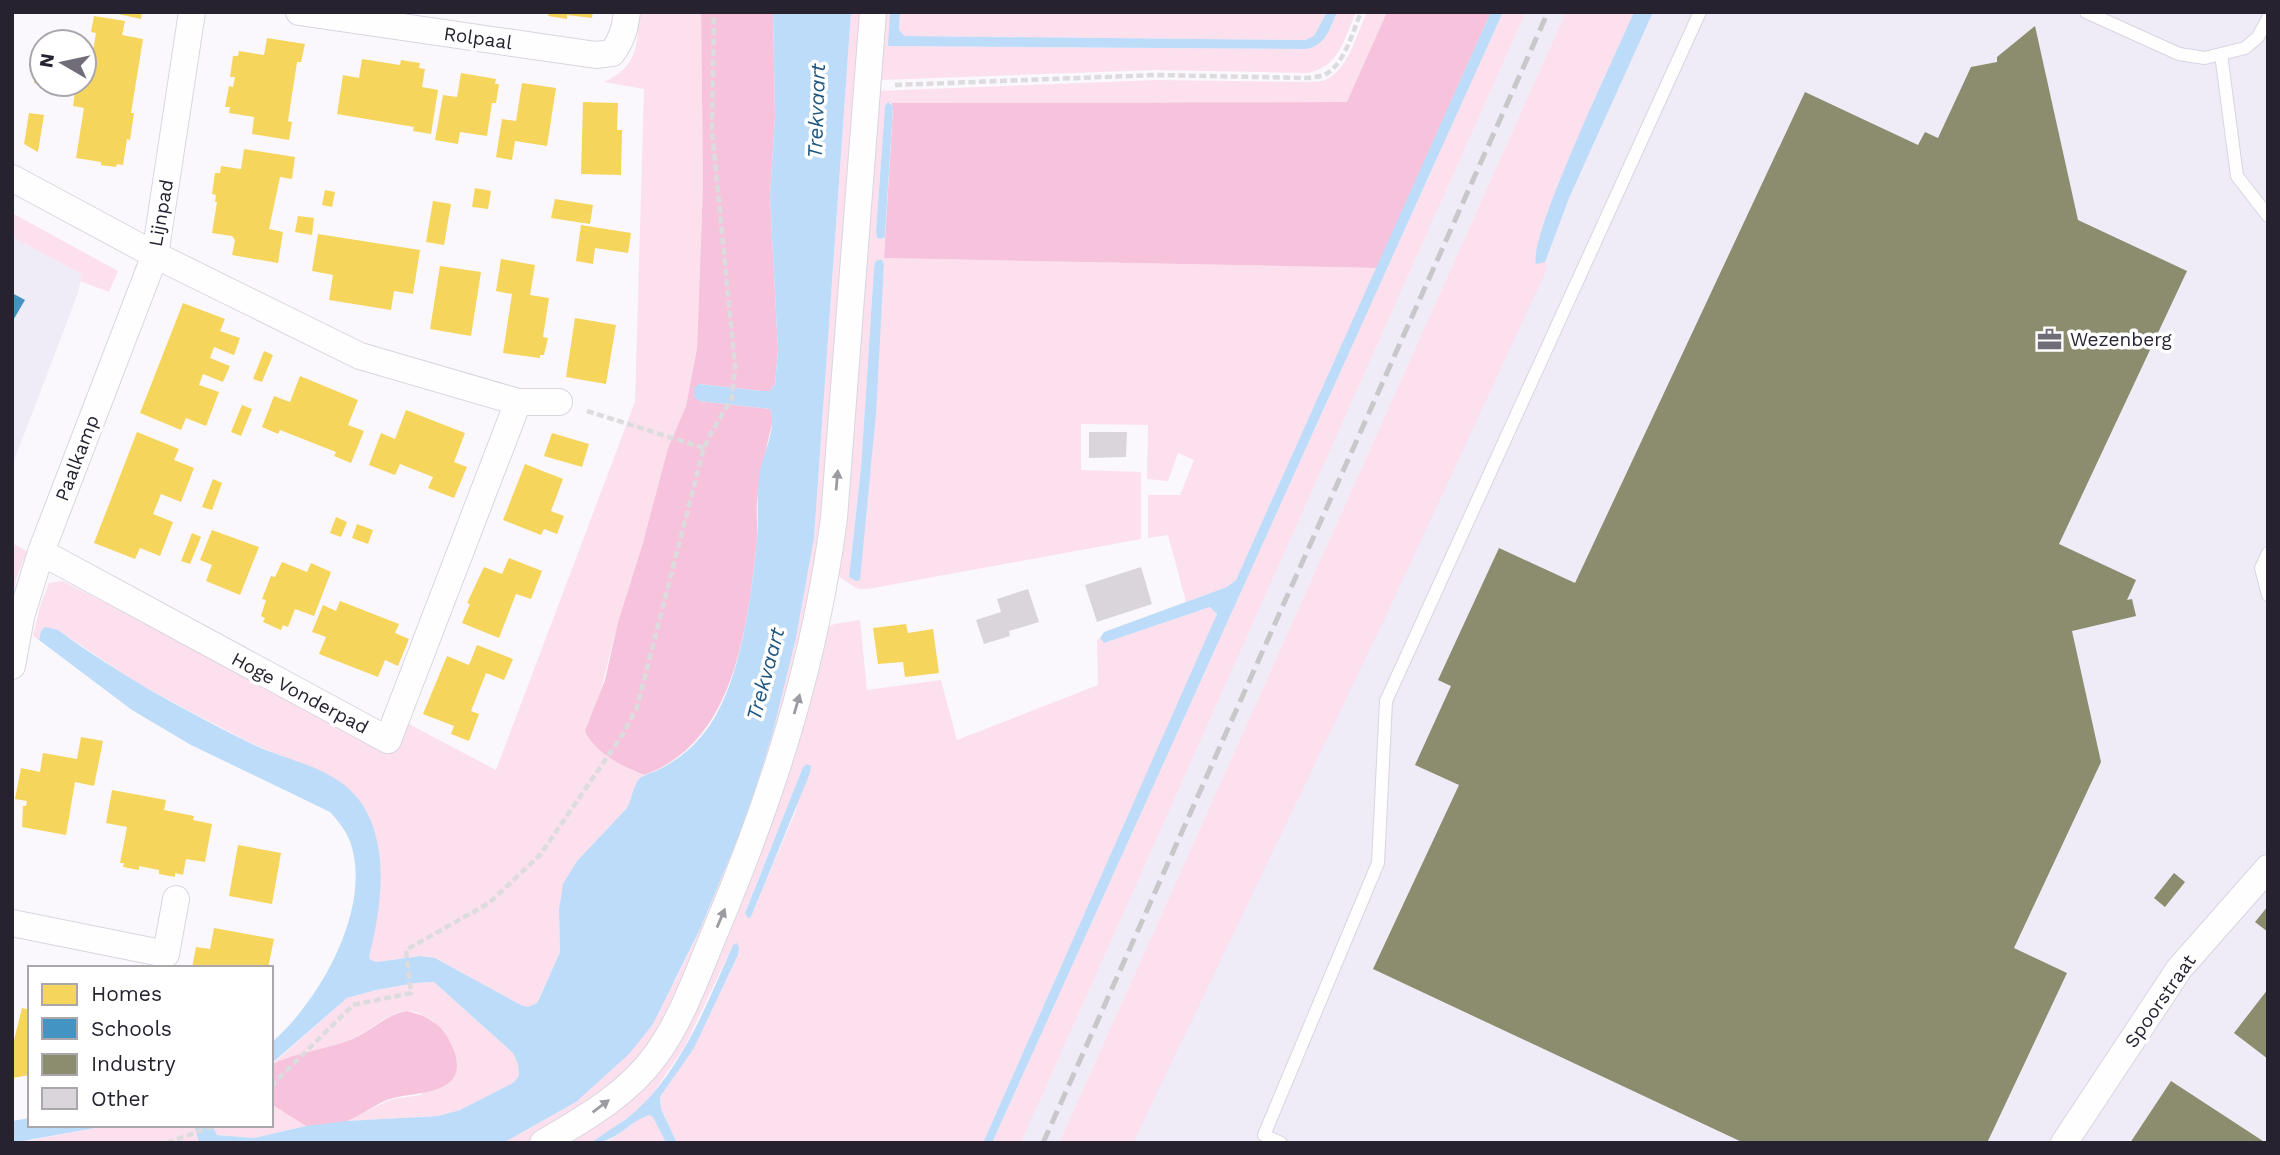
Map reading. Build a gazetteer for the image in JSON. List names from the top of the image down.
{
  "streets": {
    "street": [
      "Rolpaal",
      "Lijnpad",
      "Paalkamp",
      "Hoge Vonderpad",
      "Spoorstraat"
    ]
  },
  "crossings": [
    ["Lijnpad", "Paalkamp"],
    ["Paalkamp", "Hoge Vonderpad"]
  ],
  "water": ["Trekvaart"],
  "places": {
    "office": ["Wezenberg"]
  },
  "legend": [
    "Homes",
    "Schools",
    "Industry",
    "Other"
  ],
  "north": "left"
}
